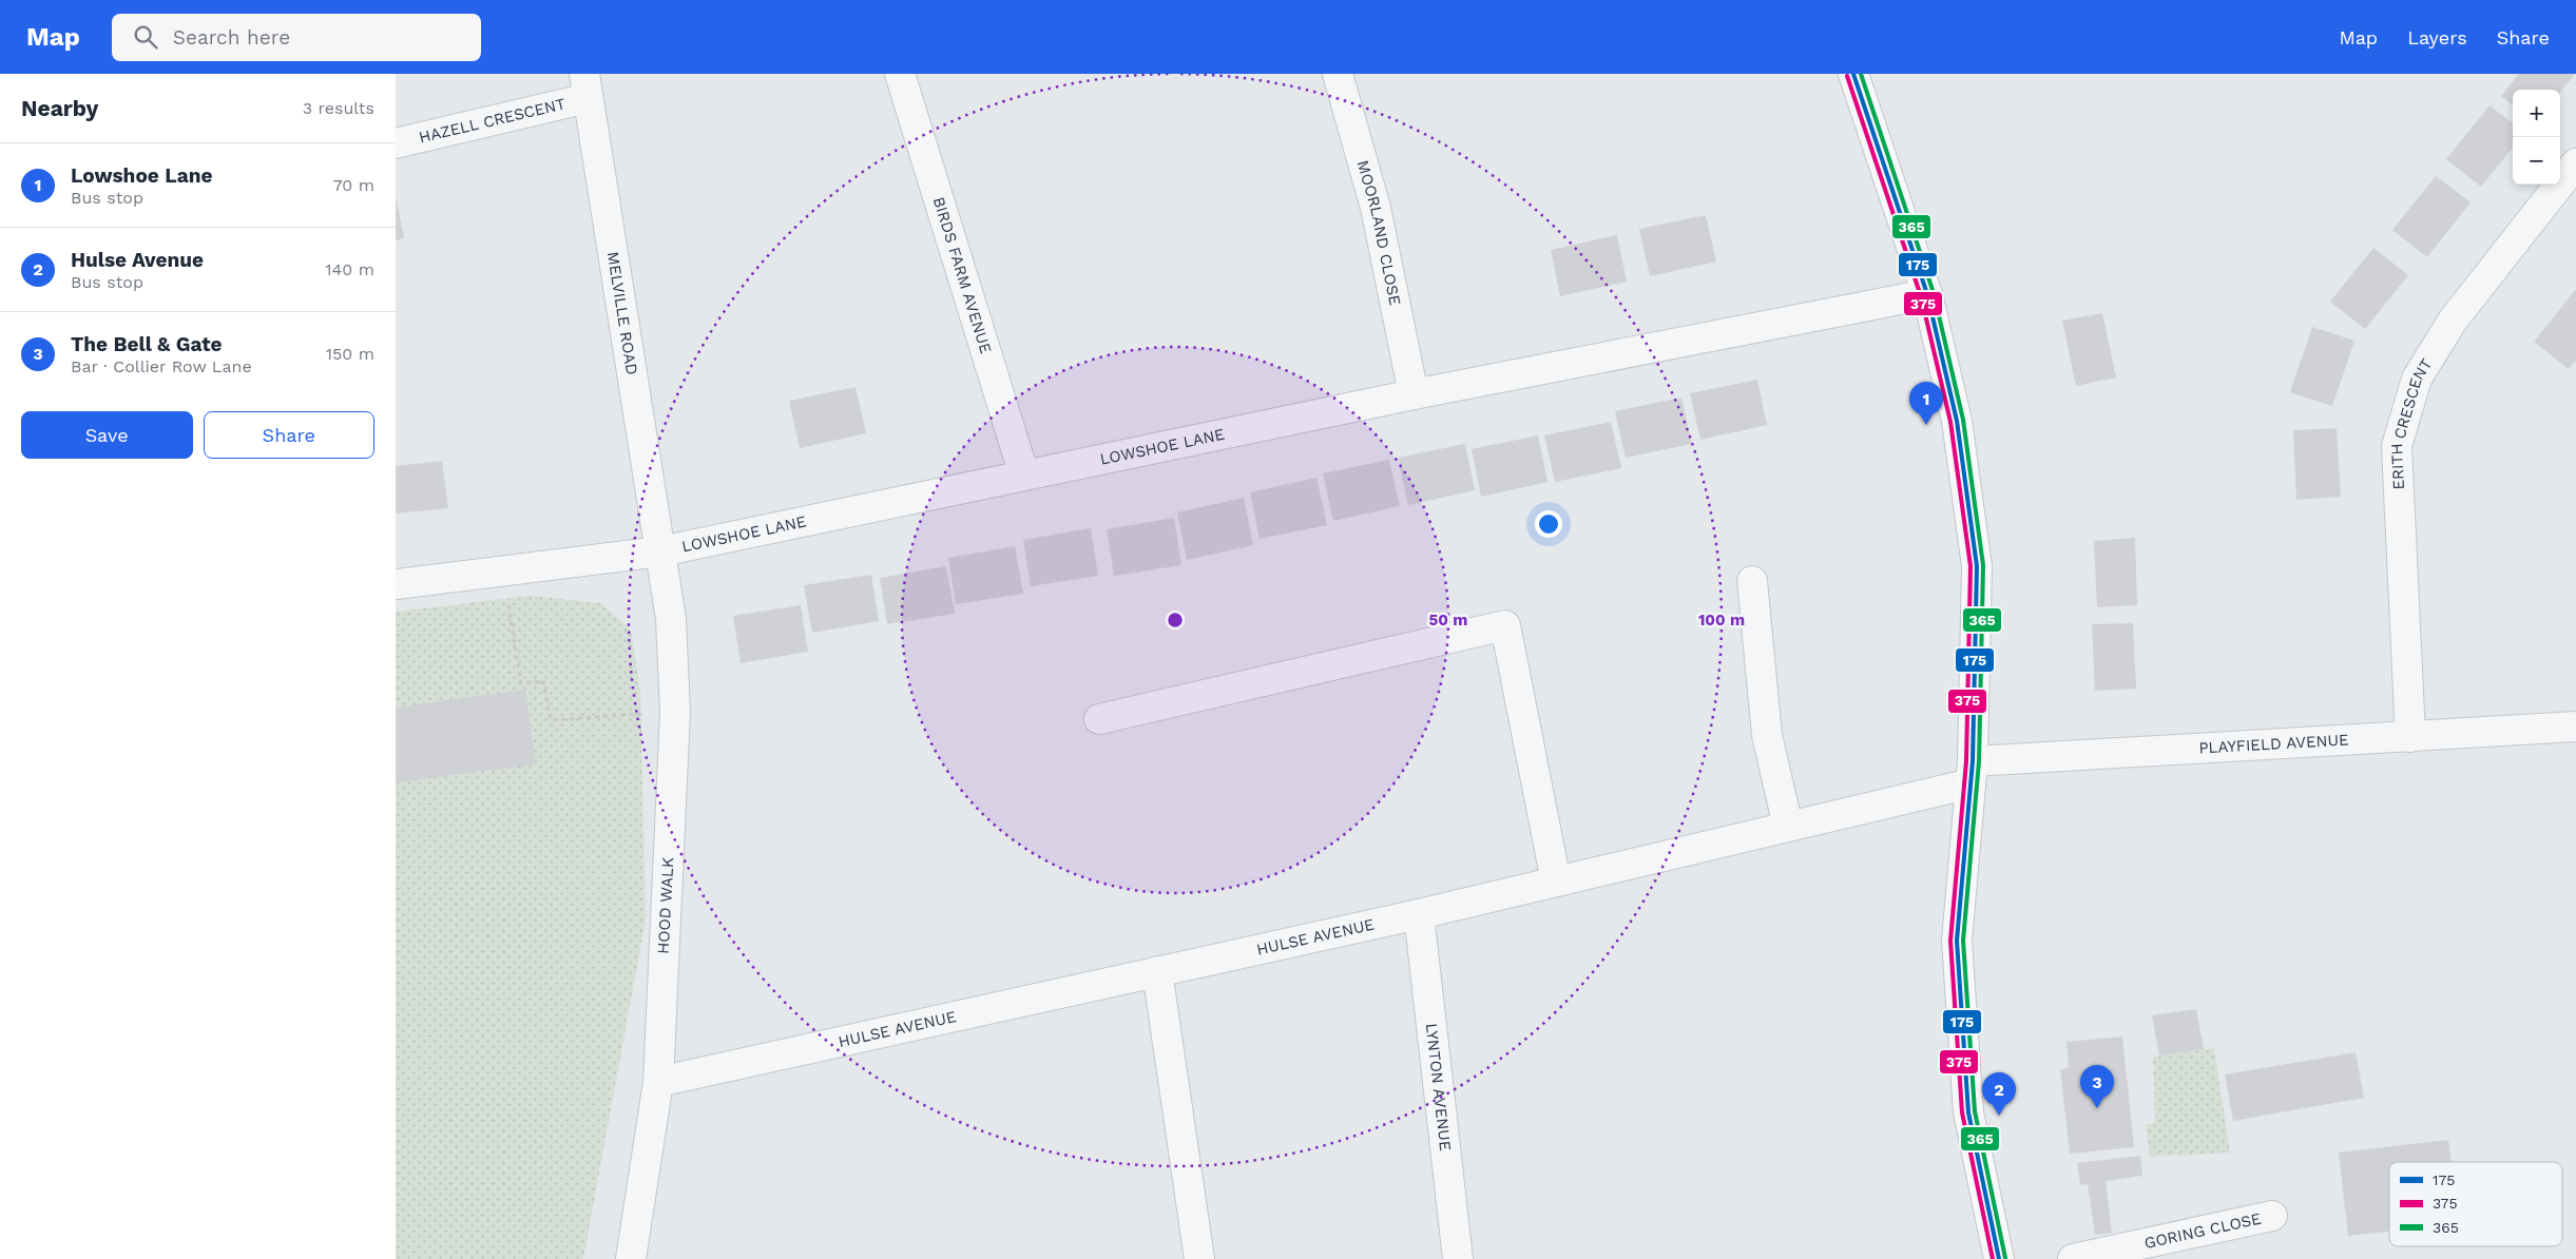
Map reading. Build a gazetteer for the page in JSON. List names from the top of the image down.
{
  "streets": {
    "street": [
      "HAZELL CRESCENT",
      "MOORLAND CLOSE",
      "BIRDS FARM AVENUE",
      "MELVILLE ROAD",
      "ERITH CRESCENT",
      "LOWSHOE LANE",
      "PLAYFIELD AVENUE",
      "HOOD WALK",
      "HULSE AVENUE",
      "LYNTON AVENUE",
      "GORING CLOSE"
    ]
  },
  "crossings": [
    ["HAZELL CRESCENT", "MELVILLE ROAD"],
    ["MOORLAND CLOSE", "LOWSHOE LANE"],
    ["BIRDS FARM AVENUE", "LOWSHOE LANE"],
    ["MELVILLE ROAD", "LOWSHOE LANE"],
    ["MELVILLE ROAD", "HOOD WALK"],
    ["ERITH CRESCENT", "PLAYFIELD AVENUE"],
    ["LOWSHOE LANE", "HOOD WALK"],
    ["PLAYFIELD AVENUE", "HULSE AVENUE"],
    ["HOOD WALK", "HULSE AVENUE"],
    ["HULSE AVENUE", "LYNTON AVENUE"]
  ],
  "lines": ["transit line 175", "transit line 365", "transit line 375"],
  "legend": ["175", "375", "365"],
  "page": {
    "header": "Map",
    "search": "Search here",
    "nav": ["Map", "Layers", "Share"],
    "heading": ["Nearby", "3 results"],
    "map_buttons": ["+", "−"],
    "list": [
      {
        "mark": "1",
        "name": "Lowshoe Lane",
        "note": "Bus stop",
        "value": "70 m"
      },
      {
        "mark": "2",
        "name": "Hulse Avenue",
        "note": "Bus stop",
        "value": "140 m"
      },
      {
        "mark": "3",
        "name": "The Bell & Gate",
        "note": "Bar · Collier Row Lane",
        "value": "150 m"
      }
    ],
    "pins": ["1", "3", "2"],
    "buttons": ["Save", "Share"]
  },
  "rings": ["50 m", "100 m"]
}
